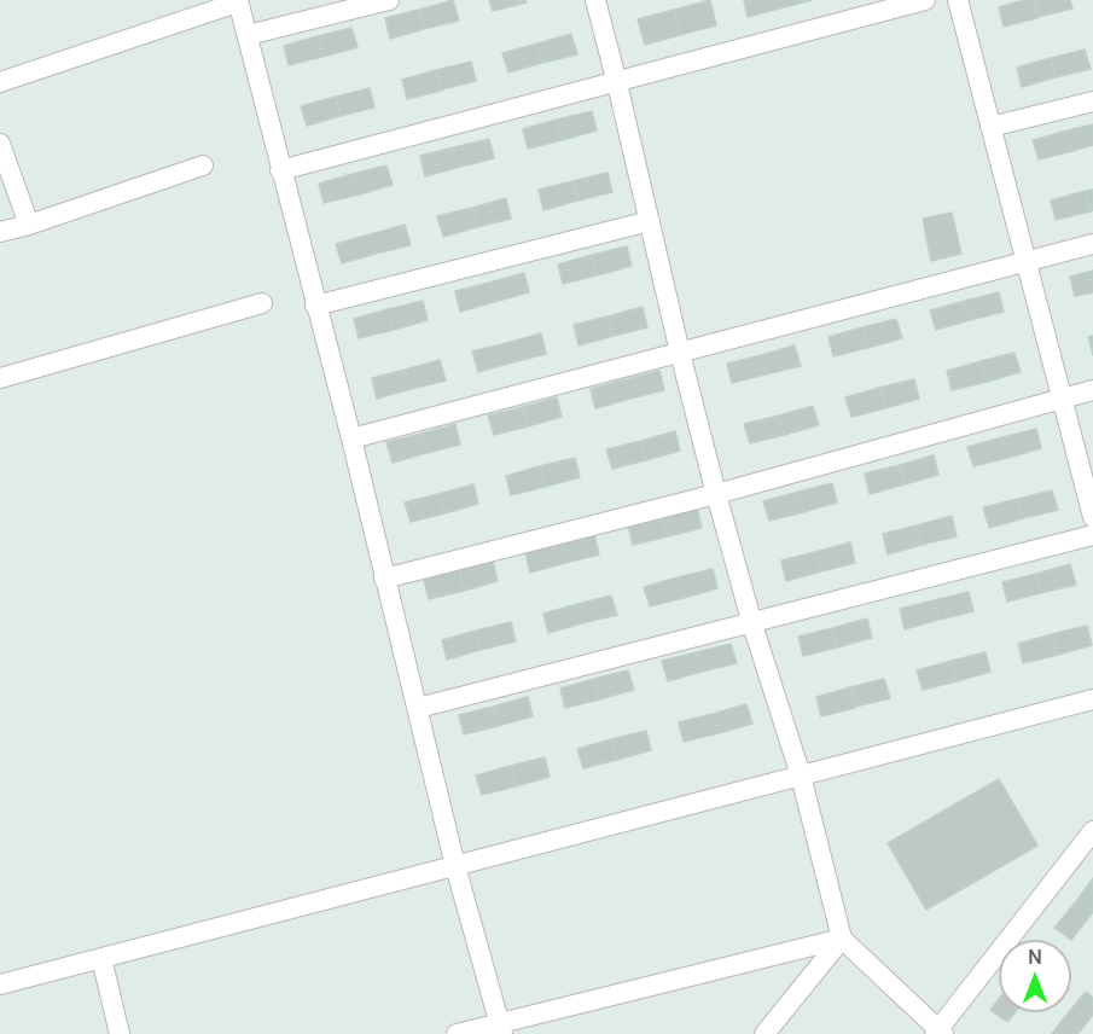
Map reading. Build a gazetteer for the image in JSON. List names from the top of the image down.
{
  "north": "top"
}
